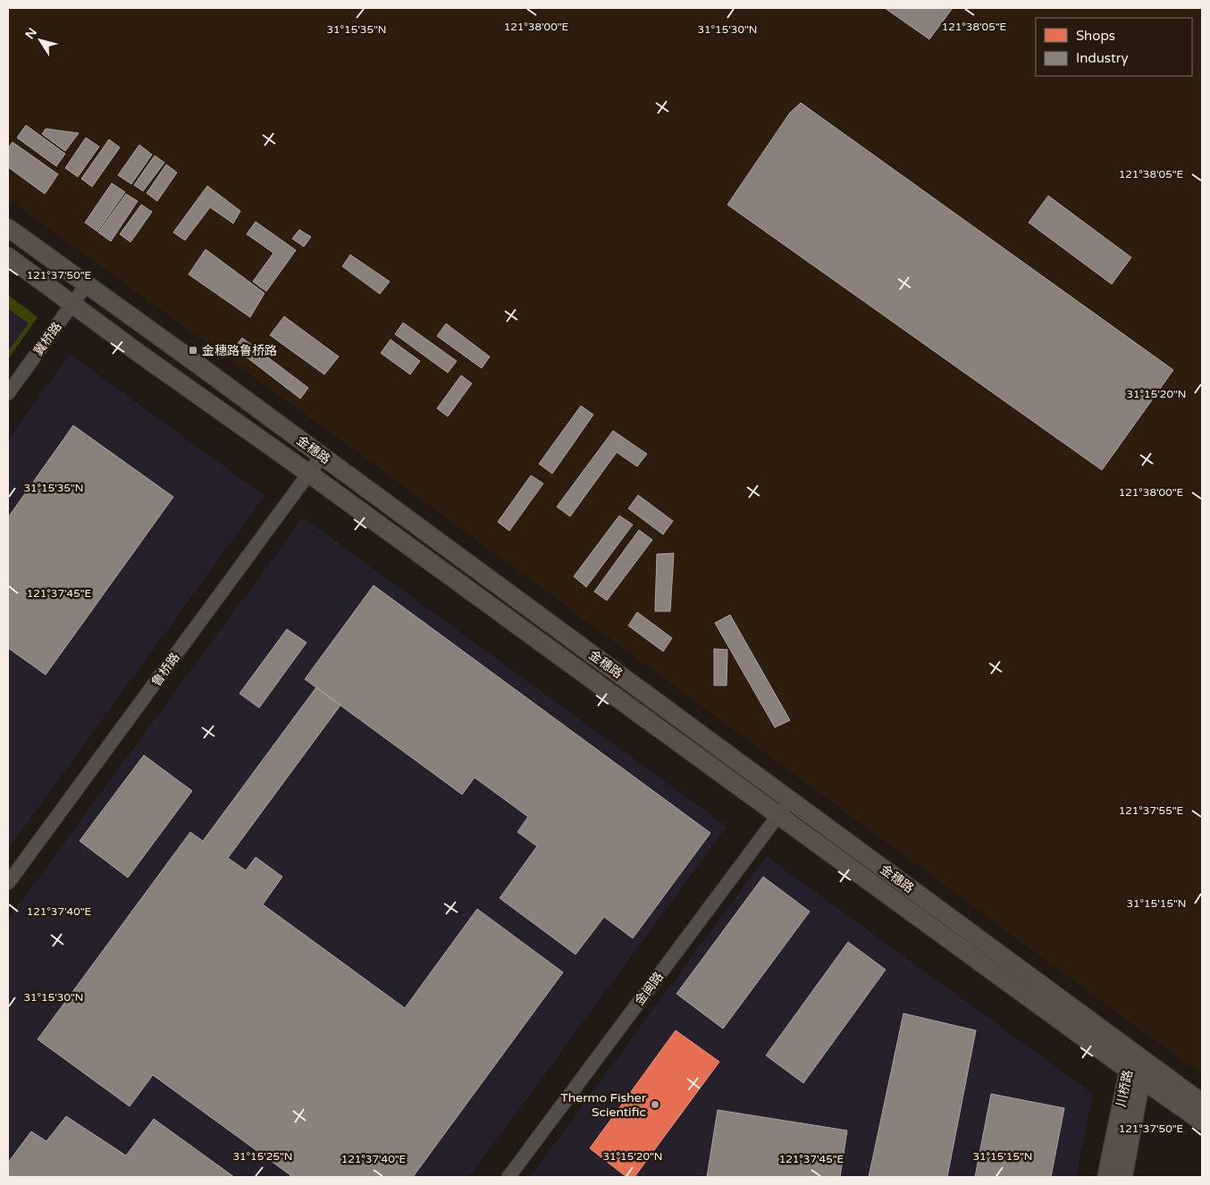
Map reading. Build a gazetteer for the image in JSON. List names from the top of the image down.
{
  "streets": {
    "street": [
      "冀桥路",
      "金穗路",
      "鲁桥路",
      "金闽路",
      "川桥路"
    ]
  },
  "crossings": [
    ["冀桥路", "金穗路"],
    ["金穗路", "鲁桥路"],
    ["金穗路", "金闽路"],
    ["金穗路", "川桥路"]
  ],
  "places": {
    "transit": ["金穗路鲁桥路"],
    "other": ["Thermo Fisher Scientific"]
  },
  "legend": ["Shops", "Industry"],
  "north": "top left",
  "coordinates": [
    "121°38'05\"E",
    "121°38'00\"E",
    "31°15'35\"N",
    "31°15'30\"N",
    "121°37'50\"E",
    "31°15'20\"N",
    "121°37'45\"E",
    "121°37'55\"E",
    "31°15'15\"N",
    "121°37'40\"E",
    "31°15'25\"N"
  ]
}
